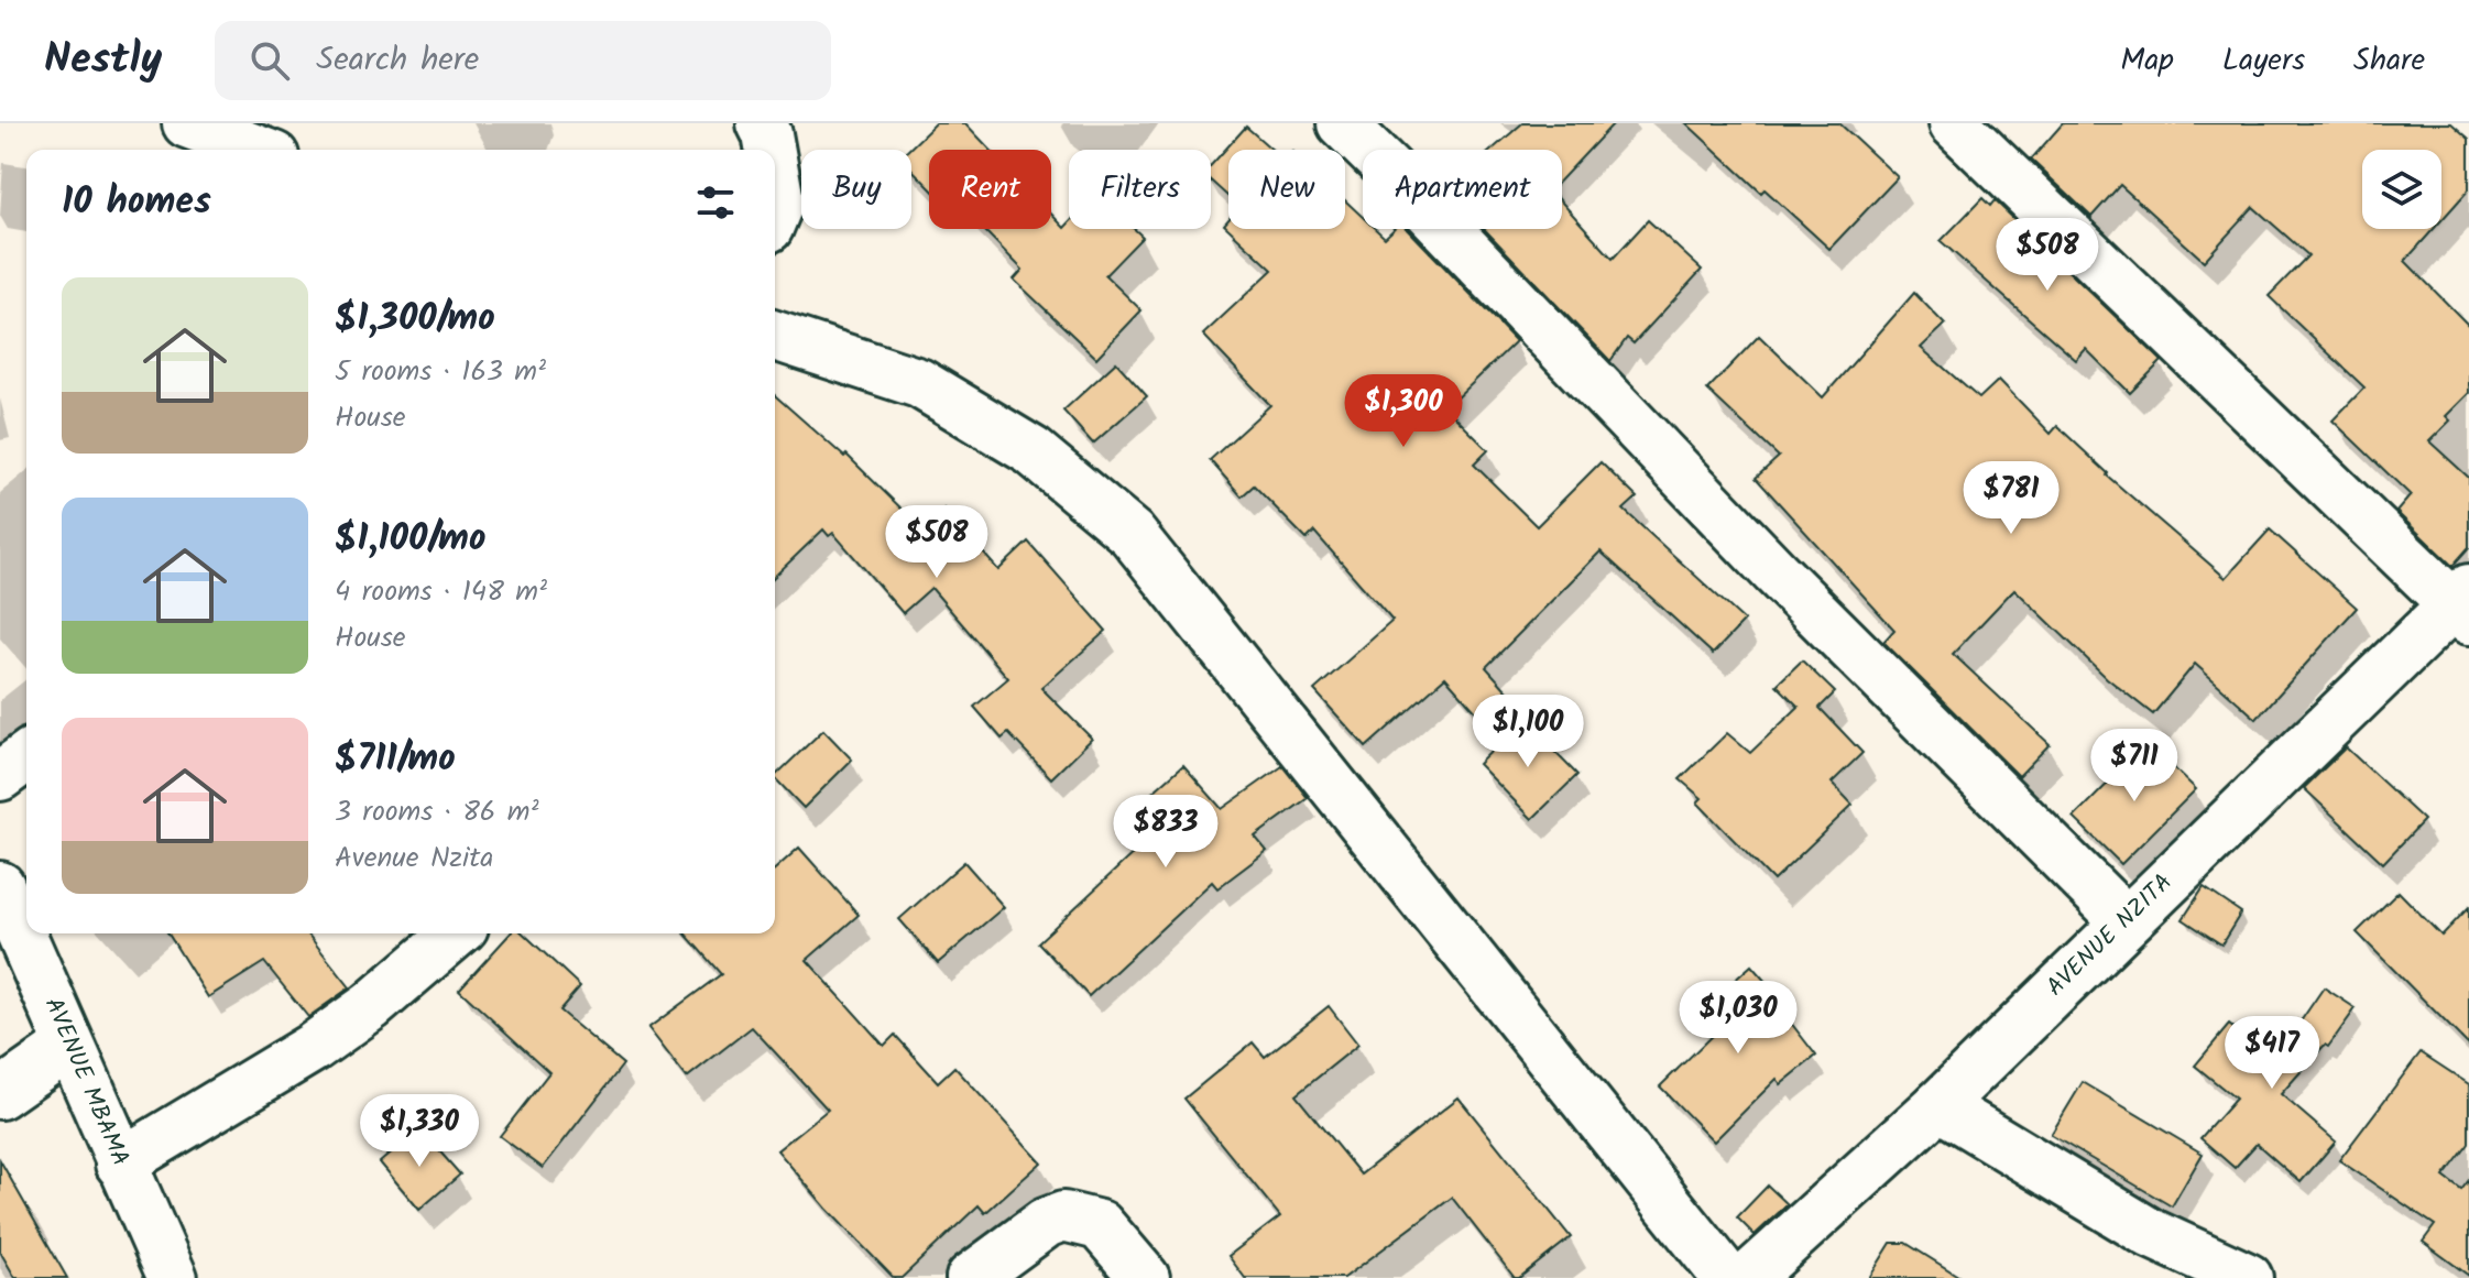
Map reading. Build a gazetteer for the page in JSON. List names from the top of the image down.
{
  "streets": {
    "street": ["AVENUE NZITA", "AVENUE MBAMA"]
  },
  "page": {
    "header": "Nestly",
    "search": "Search here",
    "nav": ["Map", "Layers", "Share"],
    "chip": [
      "Buy",
      "Rent",
      "Filters",
      "New",
      "Apartment"
    ],
    "heading": "10 homes",
    "price": [
      "$508",
      "$1,300",
      "$781",
      "$508",
      "$1,100",
      "$711",
      "$833",
      "$1,030",
      "$417",
      "$1,330"
    ],
    "list": [
      {
        "name": "$1,300/mo",
        "note": "5 rooms · 163 m² · House"
      },
      {
        "name": "$1,100/mo",
        "note": "4 rooms · 148 m² · House"
      },
      {
        "name": "$711/mo",
        "note": "3 rooms · 86 m² · Avenue Nzita"
      }
    ]
  }
}
